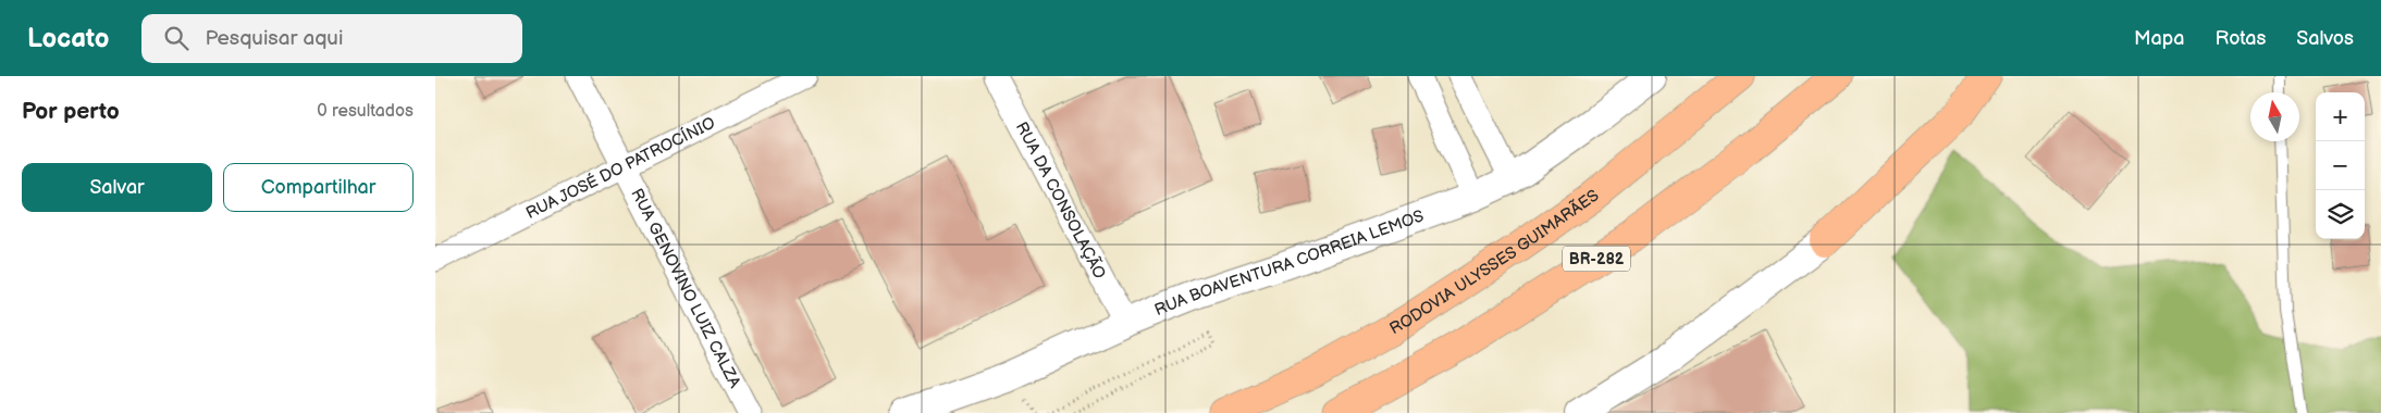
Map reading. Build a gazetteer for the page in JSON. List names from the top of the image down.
{
  "streets": {
    "highway": ["BR-282", "RODOVIA ULYSSES GUIMARÃES"],
    "street": [
      "RUA JOSÉ DO PATROCÍNIO",
      "RUA DA CONSOLAÇÃO",
      "RUA BOAVENTURA CORREIA LEMOS",
      "RUA GENOVINO LUIZ CALZA"
    ]
  },
  "crossings": [
    ["RUA JOSÉ DO PATROCÍNIO", "RUA GENOVINO LUIZ CALZA"],
    ["RUA DA CONSOLAÇÃO", "RUA BOAVENTURA CORREIA LEMOS"]
  ],
  "north": "top",
  "page": {
    "header": "Locato",
    "search": "Pesquisar aqui",
    "nav": ["Mapa", "Rotas", "Salvos"],
    "heading": ["Por perto", "0 resultados"],
    "map_buttons": ["+", "−"],
    "buttons": ["Salvar", "Compartilhar"]
  }
}
